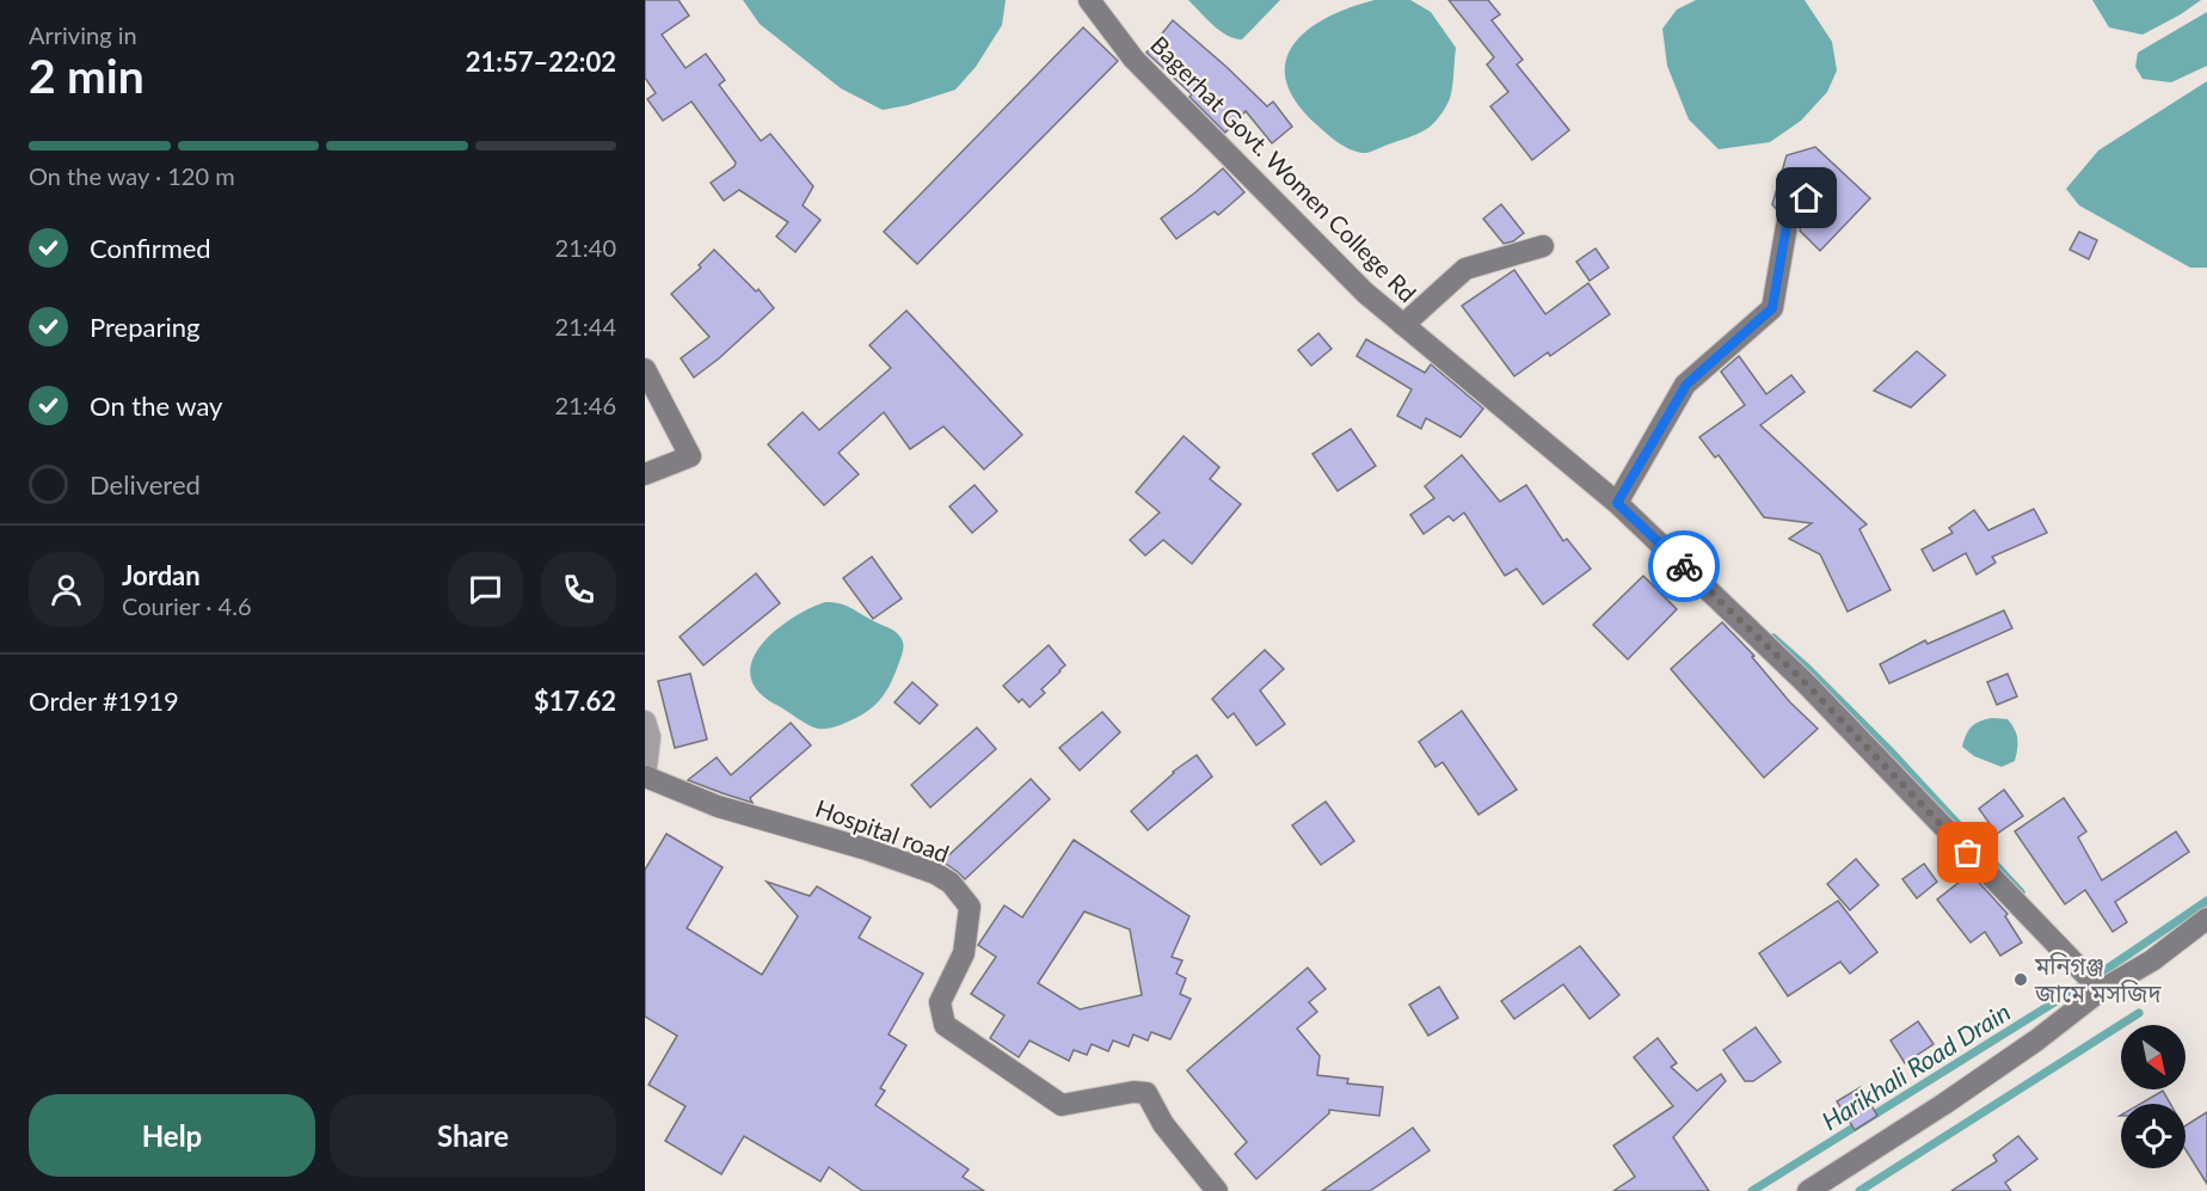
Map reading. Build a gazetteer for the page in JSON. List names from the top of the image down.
{
  "streets": {
    "street": ["Bagerhat Govt. Women College Rd", "Hospital road"]
  },
  "water": ["Harikhali Road Drain"],
  "places": ["মনিগঞ্জ জামে মসজিদ"],
  "north": "bottom right",
  "page": {
    "heading": ["2 min", "Arriving in", "21:57–22:02"],
    "panel": [
      "Jordan",
      "Courier · 4.6",
      "Order #1919",
      "$17.62"
    ],
    "bar": "On the way · 120 m",
    "list": [
      ["Confirmed", "21:40"],
      ["Preparing", "21:44"],
      ["On the way", "21:46"],
      "Delivered"
    ],
    "buttons": ["Help", "Share"]
  }
}
